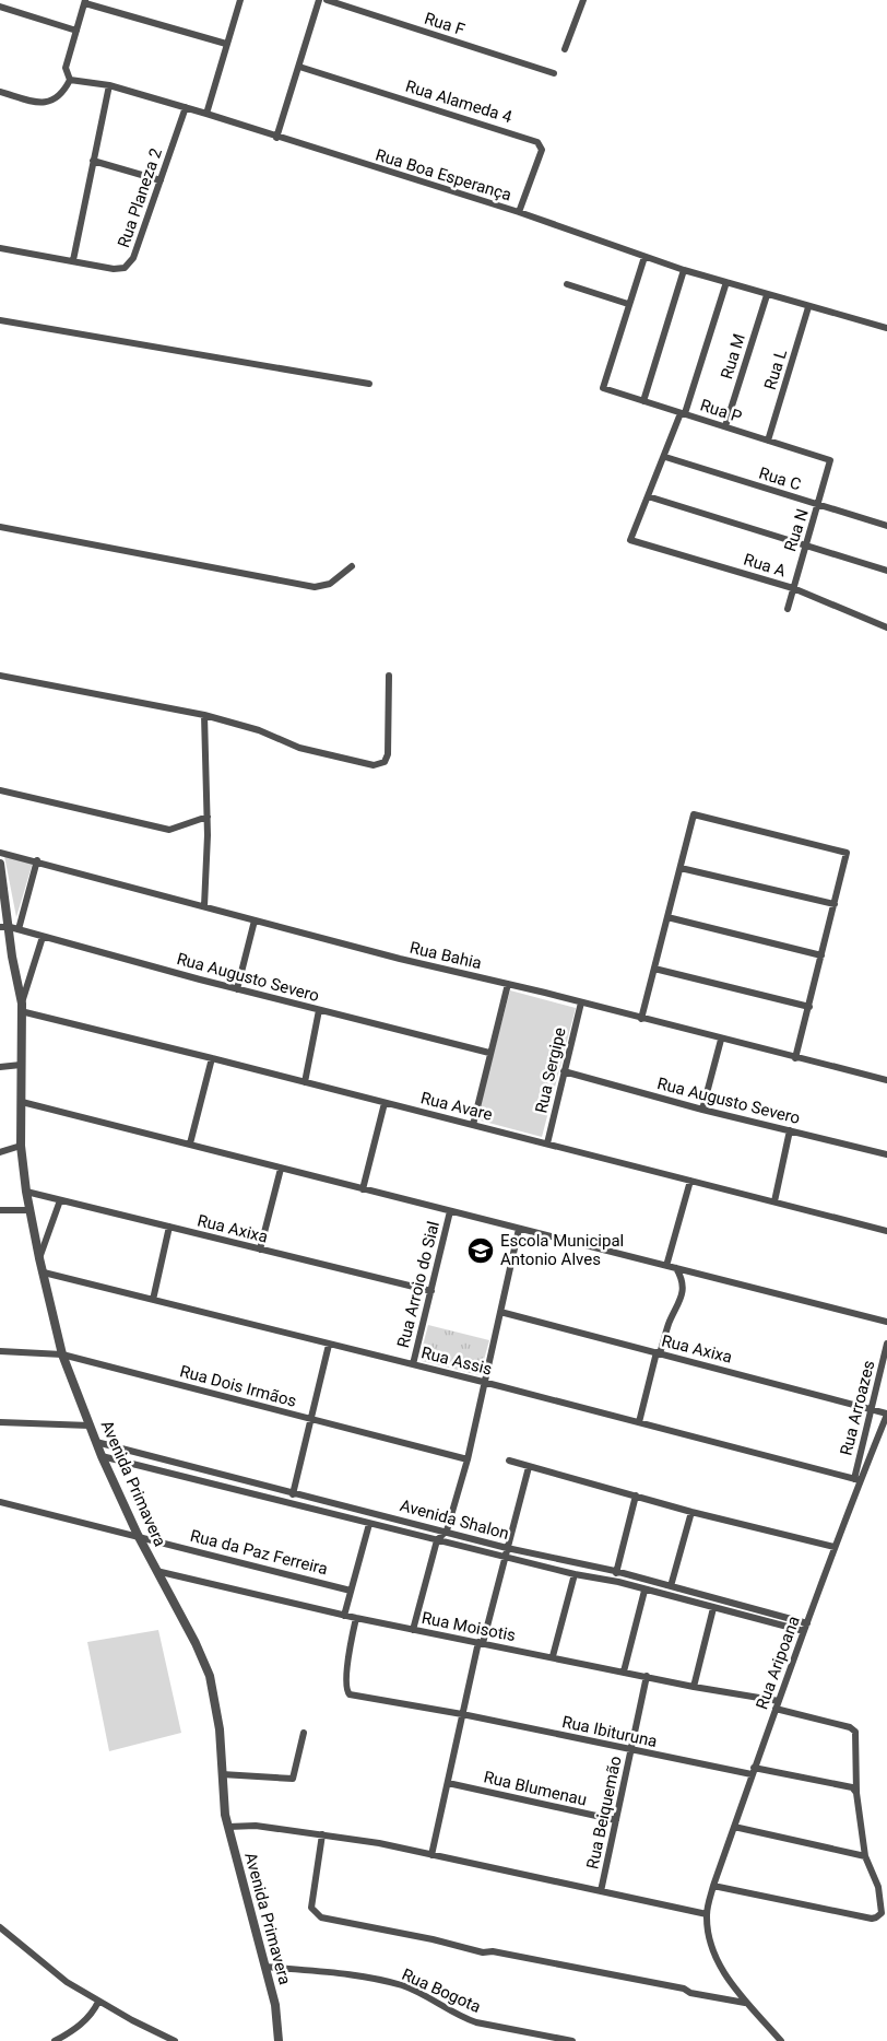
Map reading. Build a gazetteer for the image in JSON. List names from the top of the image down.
{
  "streets": {
    "street": [
      "Rua F",
      "Rua Alameda 4",
      "Rua Boa Esperança",
      "Rua Planeza 2",
      "Rua M",
      "Rua L",
      "Rua P",
      "Rua C",
      "Rua N",
      "Rua A",
      "Rua Bahia",
      "Rua Augusto Severo",
      "Rua Sergipe",
      "Rua Avare",
      "Rua Axixa",
      "Rua Arroio do Sial",
      "Rua Assis",
      "Rua Dois Irmãos",
      "Rua Arroazes",
      "Avenida Primavera",
      "Avenida Shalon",
      "Rua da Paz Ferreira",
      "Rua Moisotis",
      "Rua Aripoana",
      "Rua Ibituruna",
      "Rua Blumenau",
      "Rua Beiquemão",
      "Rua Bogota"
    ]
  },
  "crossings": [
    ["Rua Alameda 4", "Rua Boa Esperança"],
    ["Rua Boa Esperança", "Rua Planeza 2"],
    ["Rua Boa Esperança", "Rua M"],
    ["Rua Boa Esperança", "Rua L"],
    ["Rua M", "Rua P"],
    ["Rua L", "Rua P"],
    ["Rua P", "Rua N"],
    ["Rua C", "Rua N"],
    ["Rua N", "Rua A"],
    ["Rua Bahia", "Rua Sergipe"],
    ["Rua Augusto Severo", "Rua Sergipe"],
    ["Rua Augusto Severo", "Avenida Primavera"],
    ["Rua Sergipe", "Rua Avare"],
    ["Rua Avare", "Avenida Primavera"],
    ["Rua Axixa", "Rua Arroio do Sial"],
    ["Rua Axixa", "Rua Arroazes"],
    ["Rua Axixa", "Avenida Primavera"],
    ["Rua Axixa", "Rua Aripoana"],
    ["Rua Arroio do Sial", "Rua Assis"],
    ["Rua Assis", "Rua Arroazes"],
    ["Rua Assis", "Avenida Primavera"],
    ["Rua Assis", "Rua Aripoana"],
    ["Rua Dois Irmãos", "Avenida Primavera"],
    ["Rua Arroazes", "Rua Aripoana"],
    ["Avenida Primavera", "Avenida Shalon"],
    ["Avenida Primavera", "Rua da Paz Ferreira"],
    ["Avenida Primavera", "Rua Moisotis"],
    ["Avenida Primavera", "Rua Bogota"],
    ["Avenida Shalon", "Rua Aripoana"],
    ["Rua Moisotis", "Rua Aripoana"],
    ["Rua Moisotis", "Rua Ibituruna"],
    ["Rua Moisotis", "Rua Beiquemão"],
    ["Rua Aripoana", "Rua Ibituruna"],
    ["Rua Ibituruna", "Rua Beiquemão"],
    ["Rua Blumenau", "Rua Beiquemão"]
  ],
  "places": {
    "school or university": ["Escola Municipal Antonio Alves"]
  }
}
